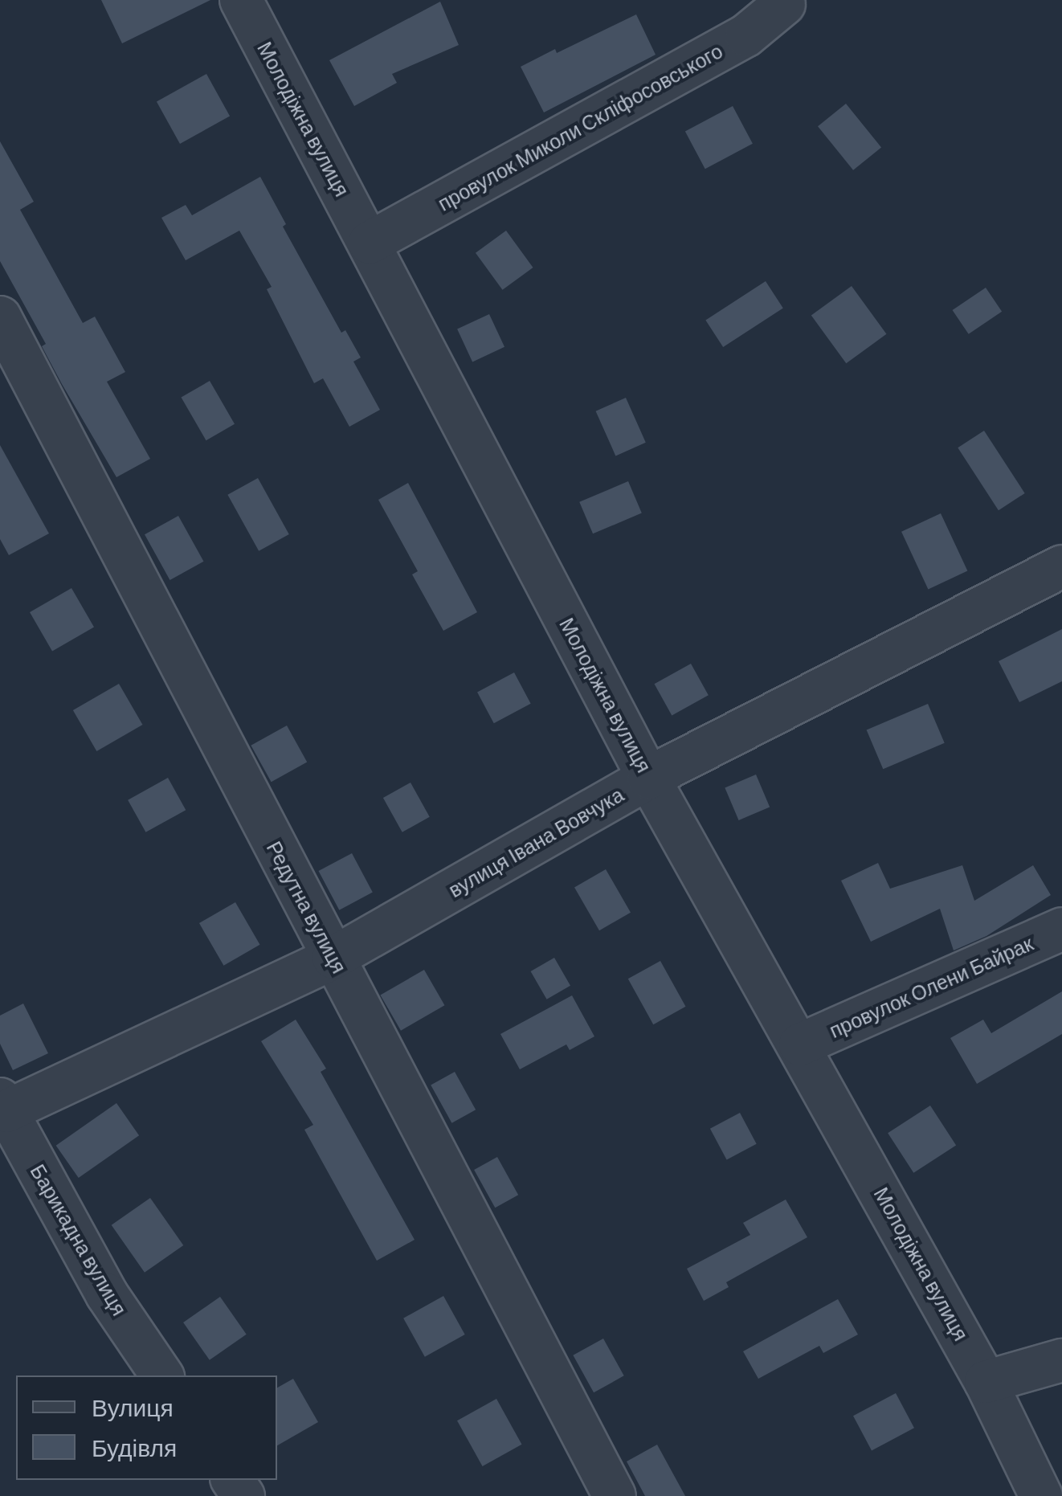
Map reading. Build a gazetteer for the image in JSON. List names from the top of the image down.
{
  "streets": {
    "street": [
      "Молодіжна вулиця",
      "провулок Миколи Скліфосовського",
      "вулиця Івана Вовчука",
      "Редутна вулиця",
      "провулок Олени Байрак",
      "Барикадна вулиця"
    ]
  },
  "crossings": [
    ["Молодіжна вулиця", "провулок Миколи Скліфосовського"],
    ["Молодіжна вулиця", "вулиця Івана Вовчука"],
    ["Молодіжна вулиця", "провулок Олени Байрак"],
    ["вулиця Івана Вовчука", "Редутна вулиця"],
    ["вулиця Івана Вовчука", "Барикадна вулиця"]
  ],
  "legend": ["Вулиця", "Будівля"]
}
